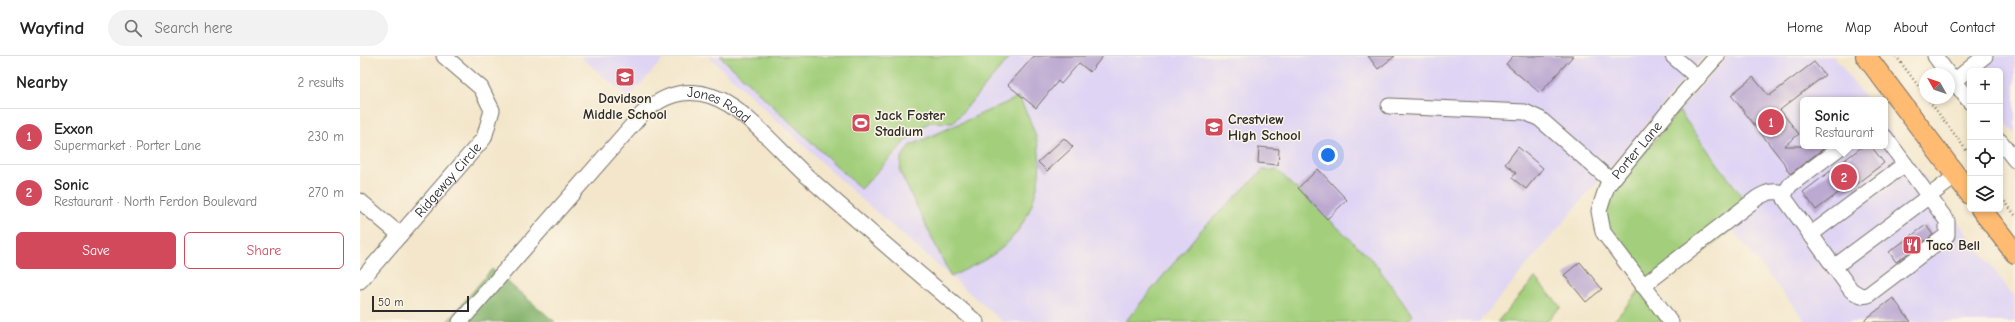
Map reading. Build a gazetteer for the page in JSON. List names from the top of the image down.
{
  "streets": {
    "street": ["Jones Road", "Porter Lane", "Ridgeway Circle"]
  },
  "places": {
    "school or university": ["Davidson Middle School", "Crestview High School"],
    "sports": ["Jack Foster Stadium"],
    "restaurant": ["Taco Bell"]
  },
  "scale_bar": "50 m",
  "north": "top left",
  "page": {
    "header": "Wayfind",
    "search": "Search here",
    "nav": [
      "Home",
      "Map",
      "About",
      "Contact"
    ],
    "heading": ["Nearby", "2 results"],
    "map_buttons": ["+", "−"],
    "popup": ["Sonic", "Restaurant"],
    "pins": ["1", "2"],
    "list": [
      {
        "mark": "1",
        "name": "Exxon",
        "note": "Supermarket · Porter Lane",
        "value": "230 m"
      },
      {
        "mark": "2",
        "name": "Sonic",
        "note": "Restaurant · North Ferdon Boulevard",
        "value": "270 m"
      }
    ],
    "buttons": ["Save", "Share"],
    "scale": "50 m"
  }
}
